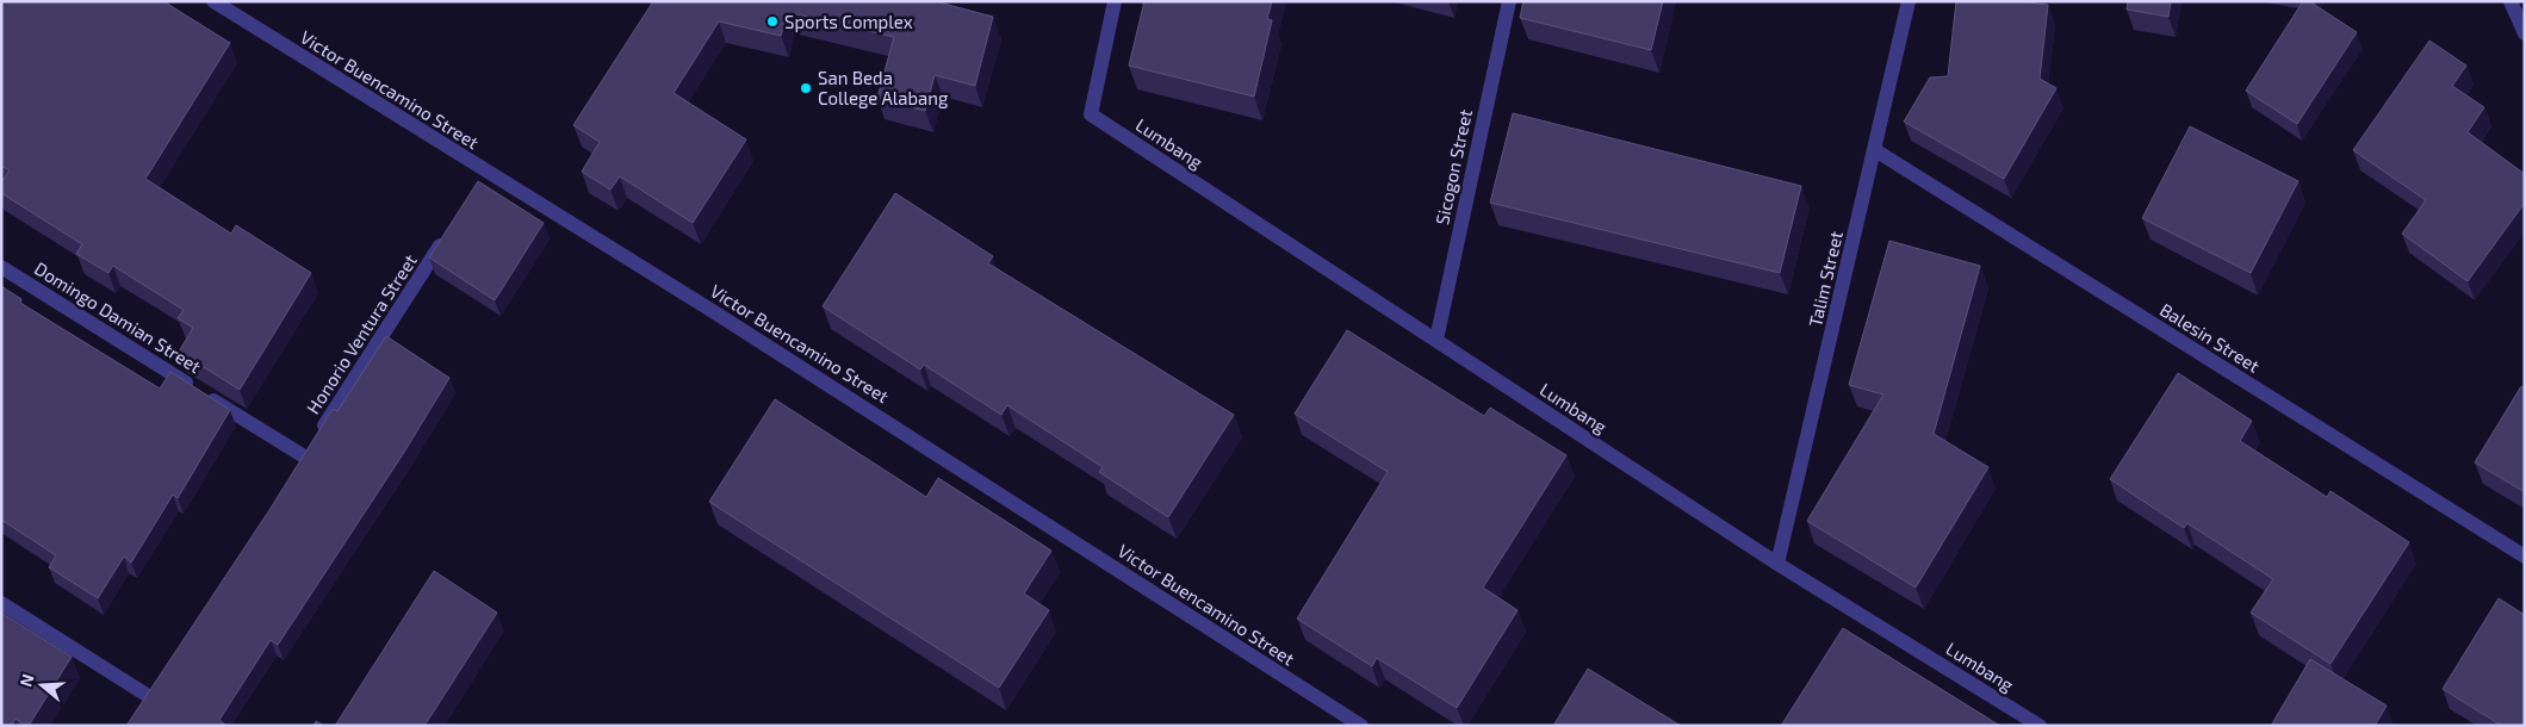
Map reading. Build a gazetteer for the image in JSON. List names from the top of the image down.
{
  "streets": {
    "street": [
      "Victor Buencamino Street",
      "Lumbang",
      "Sicogon Street",
      "Talim Street",
      "Domingo Damian Street",
      "Honorio Ventura Street",
      "Balesin Street"
    ]
  },
  "crossings": [
    ["Lumbang", "Sicogon Street"],
    ["Lumbang", "Talim Street"],
    ["Talim Street", "Balesin Street"],
    ["Domingo Damian Street", "Honorio Ventura Street"]
  ],
  "places": ["Sports Complex", "San Beda College Alabang"],
  "north": "left"
}
